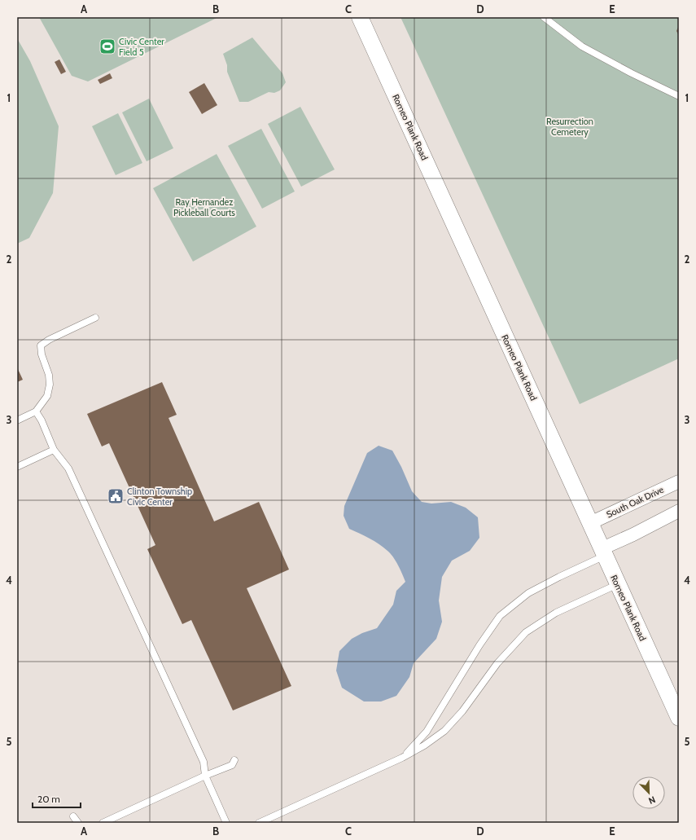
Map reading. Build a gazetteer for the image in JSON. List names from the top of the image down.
{
  "streets": {
    "street": ["Romeo Plank Road", "South Oak Drive"]
  },
  "crossings": [
    ["Romeo Plank Road", "South Oak Drive"]
  ],
  "parks": ["Resurrection Cemetery", "Ray Hernandez Pickleball Courts"],
  "places": {
    "sports": ["Civic Center Field 5"],
    "public building": ["Clinton Township Civic Center"]
  },
  "scale_bar": "20 m",
  "north": "bottom right",
  "grid": {
    "columns": [
      "A",
      "B",
      "C",
      "D",
      "E"
    ],
    "rows": [
      "1",
      "2",
      "3",
      "4",
      "5"
    ]
  }
}
